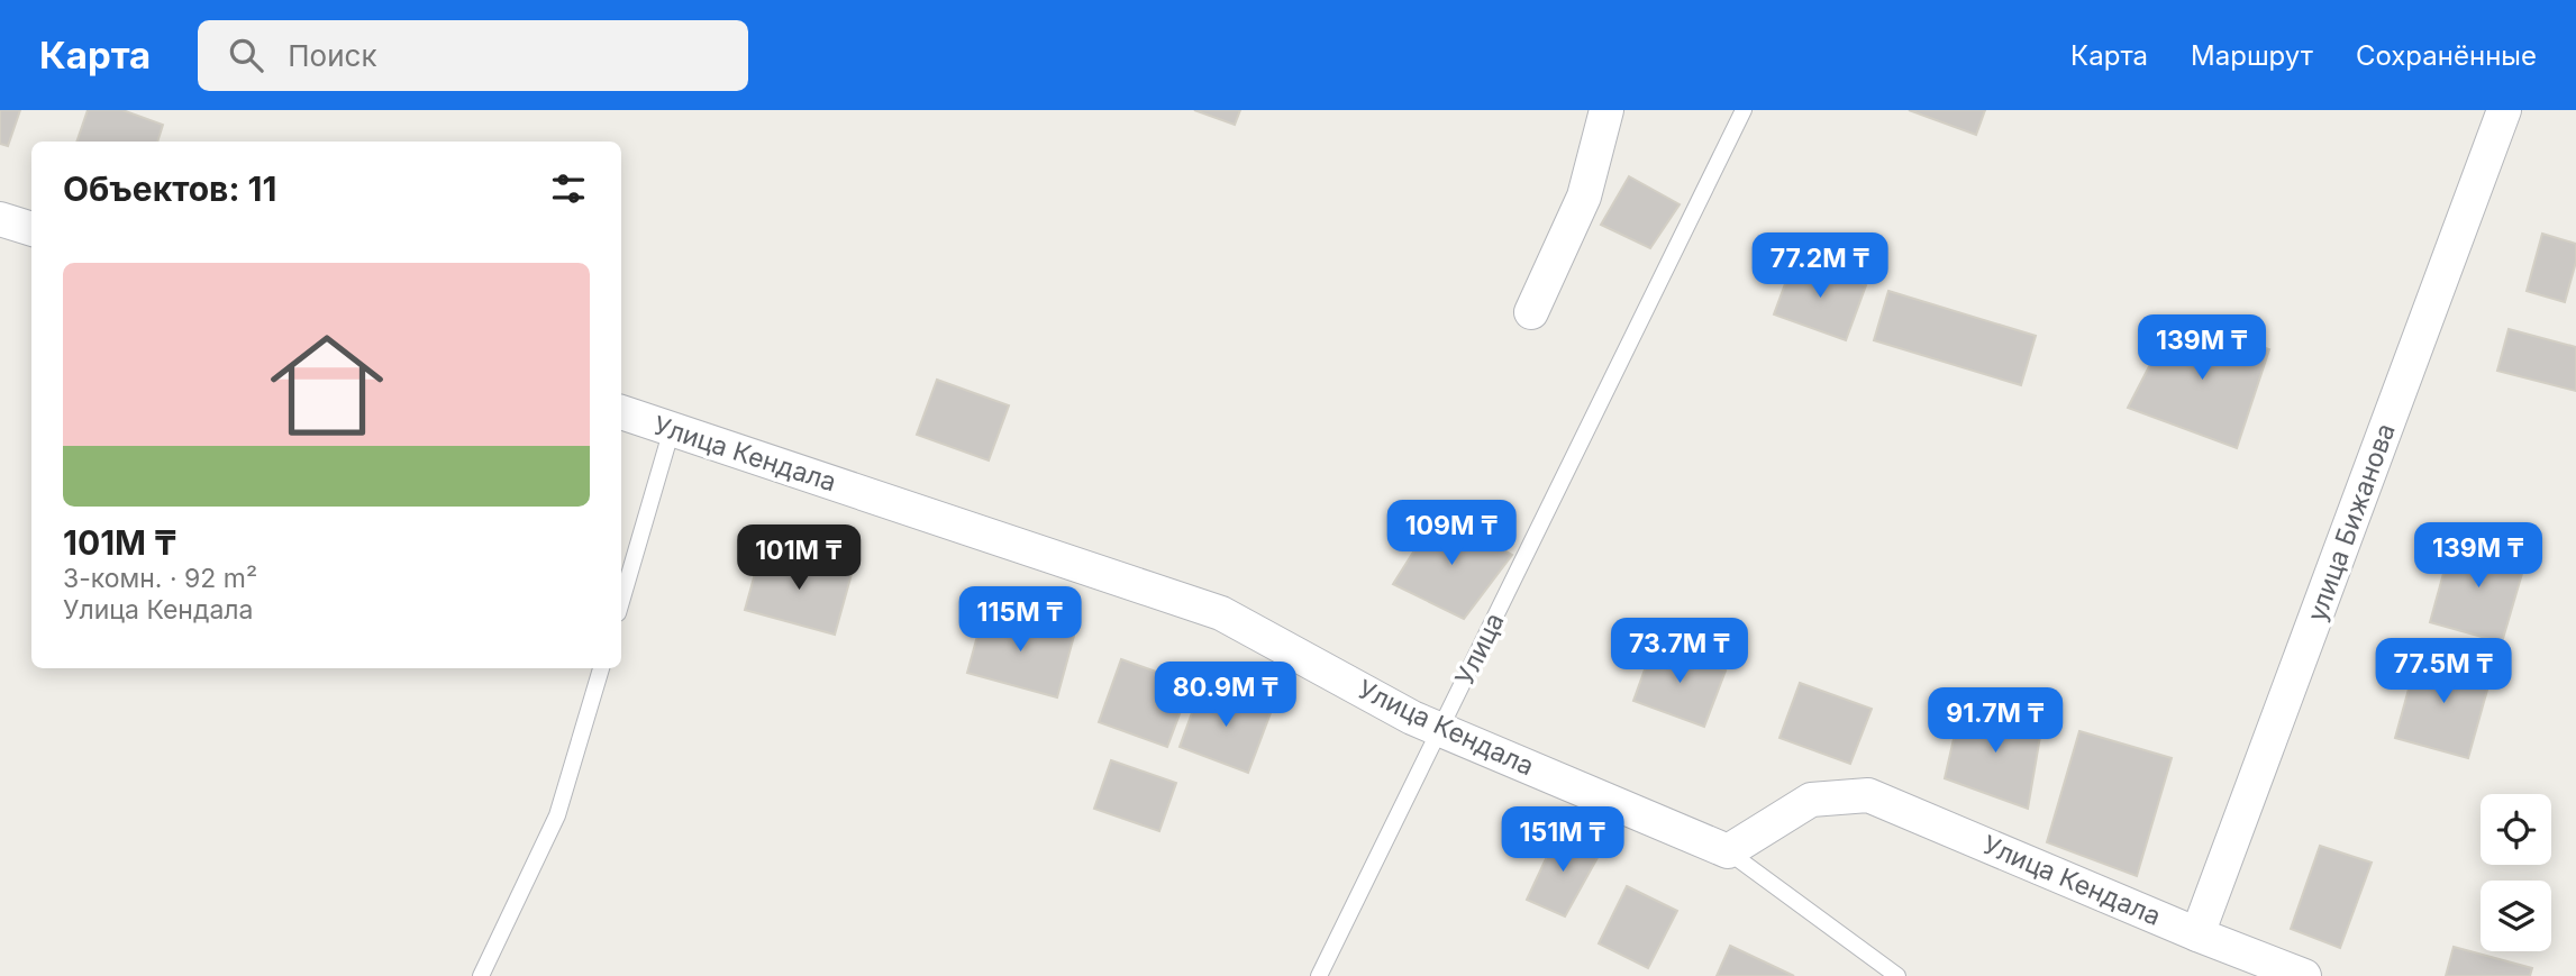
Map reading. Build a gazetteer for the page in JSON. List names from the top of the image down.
{
  "streets": {
    "street": ["Улица Кендала", "улица Бижанова"],
    "lane": ["Улица"]
  },
  "crossings": [
    ["Улица Кендала", "улица Бижанова"],
    ["Улица Кендала", "Улица"]
  ],
  "page": {
    "header": "Карта",
    "search": "Поиск",
    "nav": ["Карта", "Маршрут", "Сохранённые"],
    "heading": "Объектов: 11",
    "price": [
      "77.2M ₸",
      "139M ₸",
      "109M ₸",
      "139M ₸",
      "101M ₸",
      "115M ₸",
      "73.7M ₸",
      "77.5M ₸",
      "80.9M ₸",
      "91.7M ₸",
      "151M ₸"
    ],
    "list": [
      {
        "name": "101M ₸",
        "note": "3-комн. · 92 m² · Улица Кендала"
      }
    ]
  }
}
